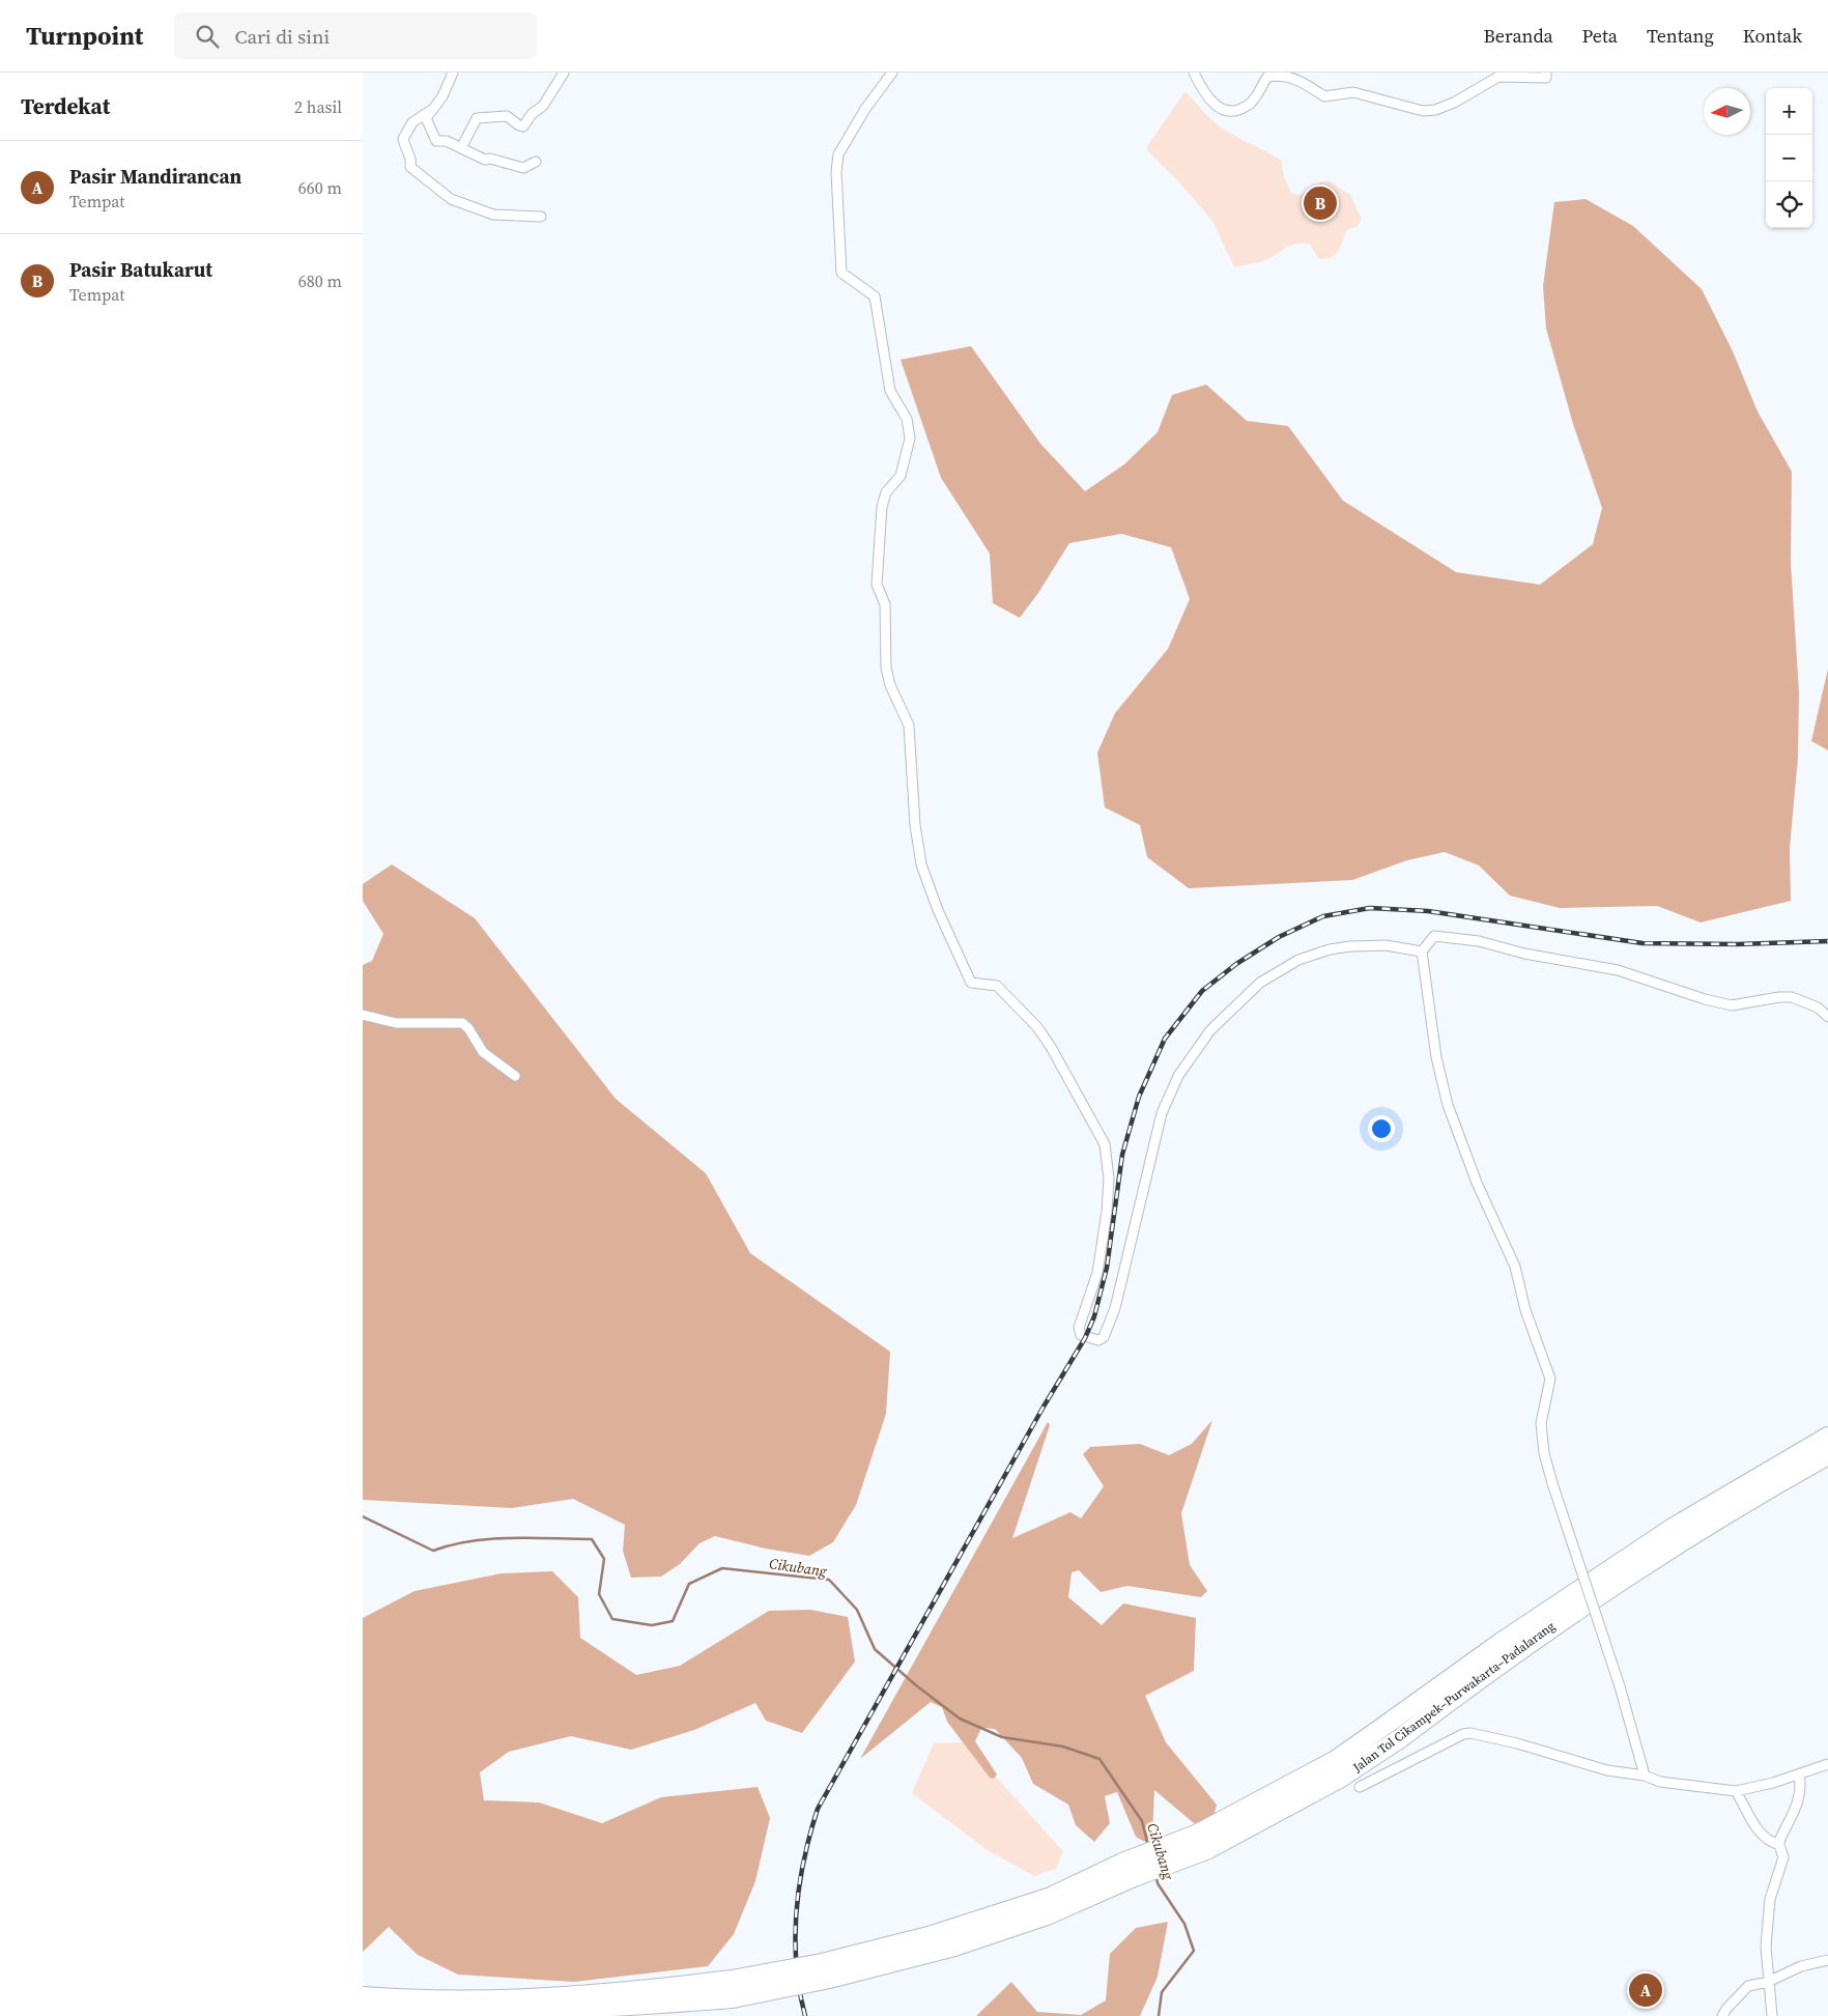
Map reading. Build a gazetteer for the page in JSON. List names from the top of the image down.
{
  "streets": {
    "highway": ["Jalan Tol Cikampek–Purwakarta–Padalarang"]
  },
  "water": ["Cikubang"],
  "north": "left",
  "page": {
    "header": "Turnpoint",
    "search": "Cari di sini",
    "nav": [
      "Beranda",
      "Peta",
      "Tentang",
      "Kontak"
    ],
    "heading": ["Terdekat", "2 hasil"],
    "map_buttons": ["+", "−"],
    "list": [
      {
        "mark": "A",
        "name": "Pasir Mandirancan",
        "note": "Tempat",
        "value": "660 m"
      },
      {
        "mark": "B",
        "name": "Pasir Batukarut",
        "note": "Tempat",
        "value": "680 m"
      }
    ],
    "pins": ["B", "A"]
  }
}
